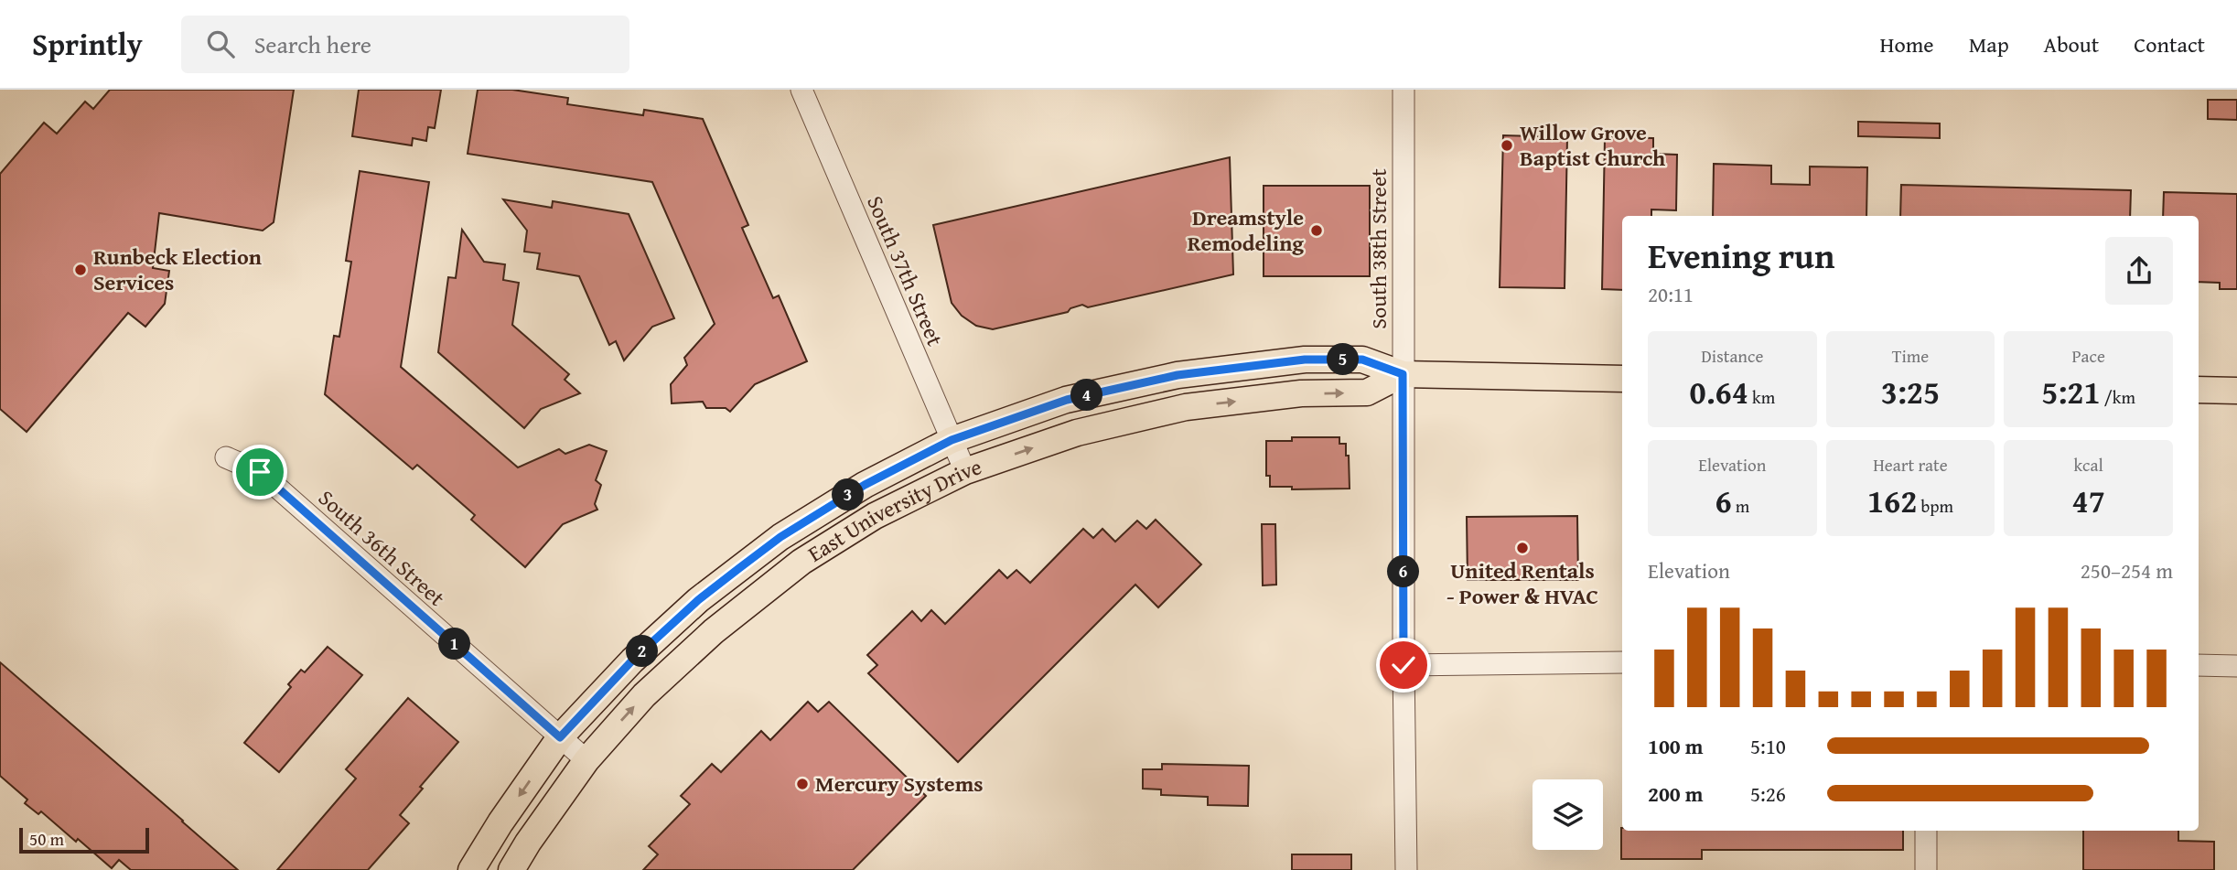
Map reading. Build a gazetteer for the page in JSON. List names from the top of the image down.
{
  "streets": {
    "main road": ["East University Drive"],
    "street": ["South 38th Street", "South 37th Street", "South 36th Street"]
  },
  "crossings": [
    ["South 38th Street", "East University Drive"],
    ["South 37th Street", "East University Drive"],
    ["East University Drive", "South 36th Street"]
  ],
  "places": [
    "Willow Grove Baptist Church",
    "Dreamstyle Remodeling",
    "Runbeck Election Services",
    "United Rentals - Power & HVAC",
    "Mercury Systems"
  ],
  "scale_bar": "50 m",
  "page": {
    "header": "Sprintly",
    "search": "Search here",
    "nav": [
      "Home",
      "Map",
      "About",
      "Contact"
    ],
    "heading": ["Evening run", "20:11"],
    "stats": [
      ["Distance", "0.64 km"],
      ["Time", "3:25"],
      ["Pace", "5:21 /km"],
      ["Elevation", "6 m"],
      ["Heart rate", "162 bpm"],
      ["kcal", "47"]
    ],
    "pins": [
      "5",
      "4",
      "3",
      "6",
      "1",
      "2"
    ],
    "chart": ["Elevation", "250–254 m"],
    "list": [
      {
        "name": "100 m",
        "note": "5:10"
      },
      {
        "name": "200 m",
        "note": "5:26"
      }
    ],
    "scale": "50 m"
  }
}
